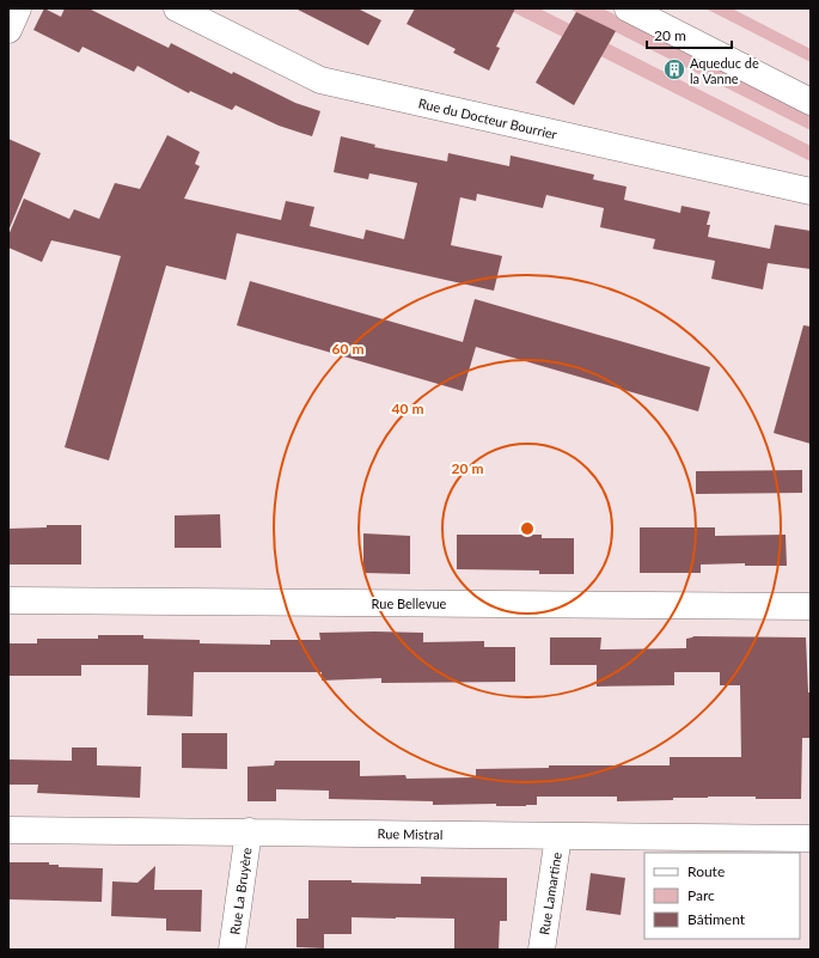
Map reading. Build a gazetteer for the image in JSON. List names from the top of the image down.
{
  "streets": {
    "street": [
      "Rue du Docteur Bourrier",
      "Rue Bellevue",
      "Rue Mistral",
      "Rue La Bruyère",
      "Rue Lamartine"
    ]
  },
  "crossings": [
    ["Rue Mistral", "Rue La Bruyère"],
    ["Rue Mistral", "Rue Lamartine"]
  ],
  "places": {
    "building": ["Aqueduc de la Vanne"]
  },
  "legend": ["Route", "Parc", "Bâtiment"],
  "scale_bar": "20 m",
  "rings": ["60 m", "40 m", "20 m"]
}
